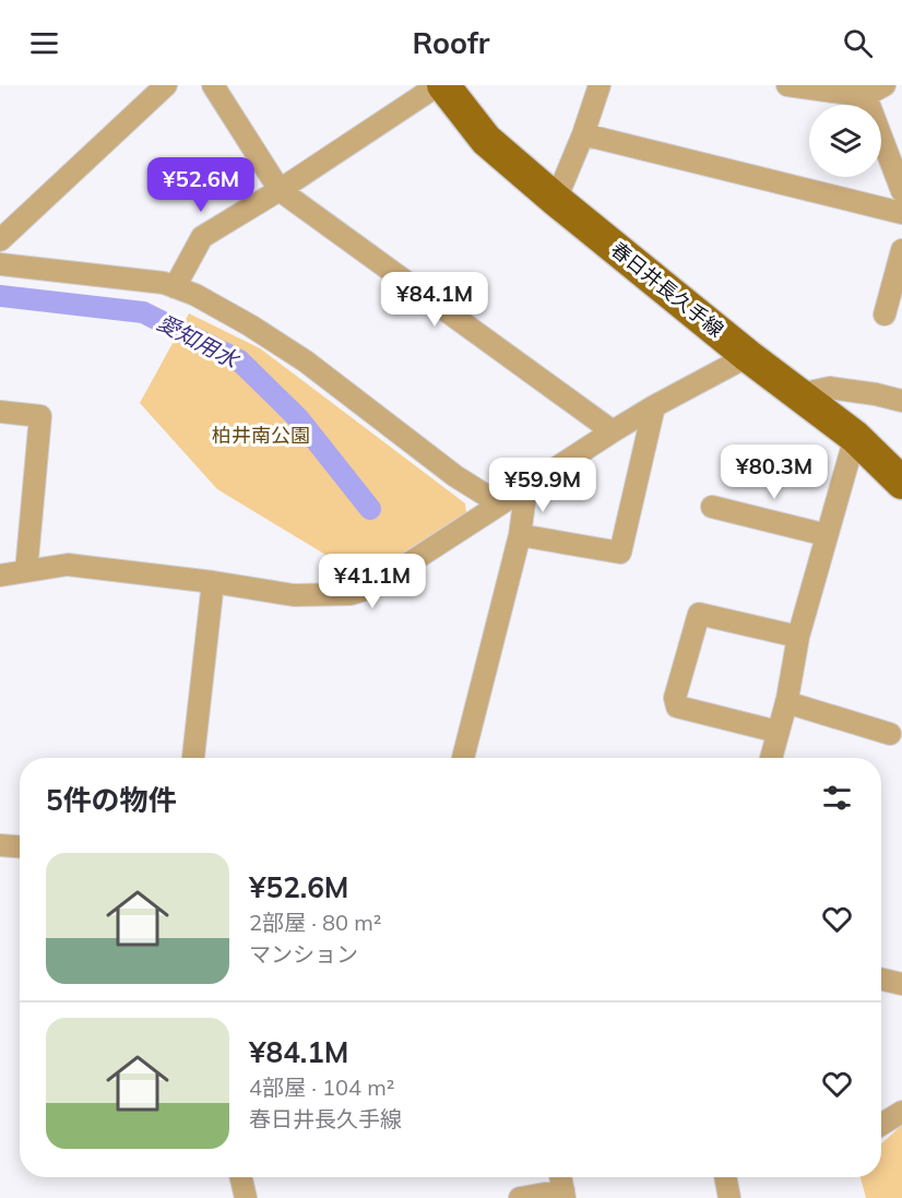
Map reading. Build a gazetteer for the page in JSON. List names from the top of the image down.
{
  "streets": {
    "main road": ["春日井長久手線"]
  },
  "water": ["愛知用水"],
  "parks": ["柏井南公園"],
  "page": {
    "header": "Roofr",
    "price": [
      "¥52.6M",
      "¥84.1M",
      "¥80.3M",
      "¥59.9M",
      "¥41.1M"
    ],
    "heading": "5件の物件",
    "list": [
      {
        "name": "¥52.6M",
        "note": "2部屋 · 80 m² · マンション"
      },
      {
        "name": "¥84.1M",
        "note": "4部屋 · 104 m² · 春日井長久手線"
      }
    ]
  }
}
